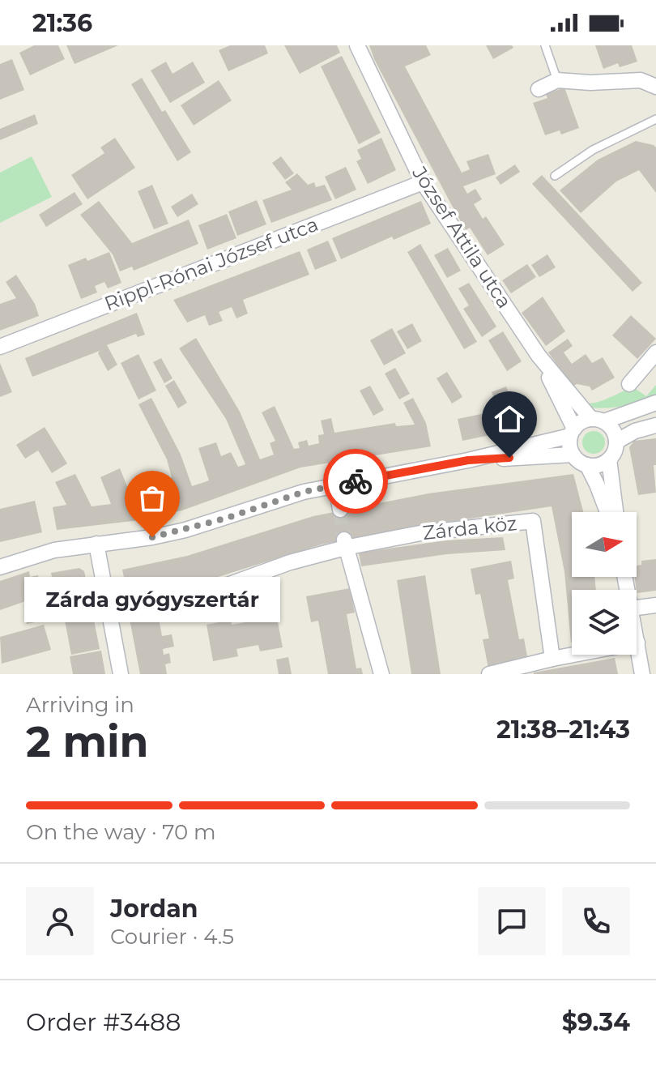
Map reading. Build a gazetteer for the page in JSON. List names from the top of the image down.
{
  "streets": {
    "street": ["József Attila utca", "Rippl-Rónai József utca", "Zárda köz"]
  },
  "crossings": [
    ["József Attila utca", "Rippl-Rónai József utca"]
  ],
  "places": ["Zárda gyógyszertár"],
  "north": "right",
  "page": {
    "status": "21:36",
    "bubble": "Zárda gyógyszertár",
    "heading": ["2 min", "Arriving in", "21:38–21:43"],
    "panel": [
      "Jordan",
      "Courier · 4.5",
      "Order #3488",
      "$9.34"
    ],
    "bar": "On the way · 70 m"
  }
}
